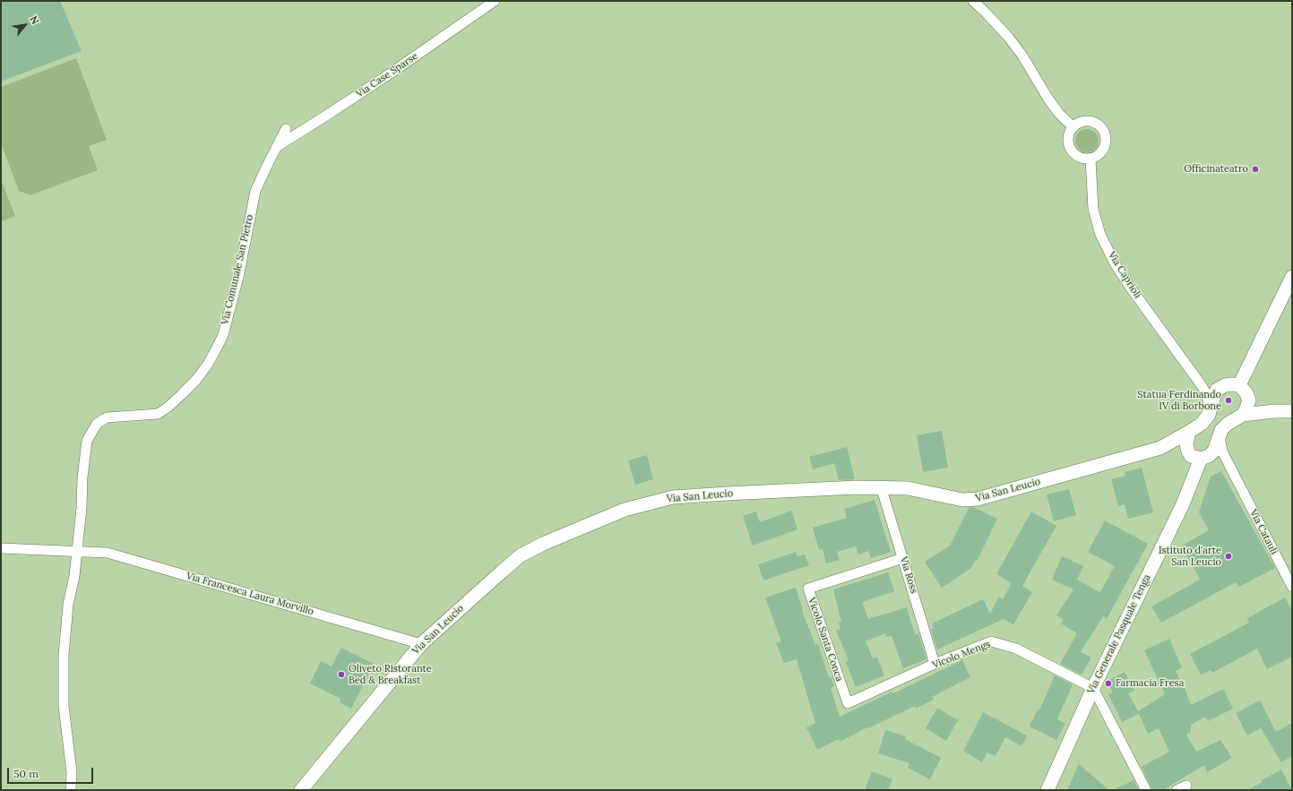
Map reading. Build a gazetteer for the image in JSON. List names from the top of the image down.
{
  "streets": {
    "street": [
      "Via Case Sparse",
      "Via Comunale San Pietro",
      "Via Caprioli",
      "Via San Leucio",
      "Via Catauli",
      "Via Ross",
      "Via Francesca Laura Morvillo",
      "Via Generale Pasquale Tenga",
      "Vicolo Santa Conca",
      "Vicolo Mengs"
    ]
  },
  "crossings": [
    ["Via Case Sparse", "Via Comunale San Pietro"],
    ["Via Comunale San Pietro", "Via Francesca Laura Morvillo"],
    ["Via Caprioli", "Via San Leucio"],
    ["Via San Leucio", "Via Catauli"],
    ["Via San Leucio", "Via Ross"],
    ["Via San Leucio", "Via Francesca Laura Morvillo"],
    ["Via San Leucio", "Via Generale Pasquale Tenga"],
    ["Via Catauli", "Via Generale Pasquale Tenga"],
    ["Via Ross", "Vicolo Santa Conca"],
    ["Via Ross", "Vicolo Mengs"],
    ["Via Generale Pasquale Tenga", "Vicolo Mengs"],
    ["Vicolo Santa Conca", "Vicolo Mengs"]
  ],
  "places": [
    "Officinateatro",
    "Statua Ferdinando IV di Borbone",
    "Istituto d'arte San Leucio",
    "Oliveto Ristorante Bed & Breakfast",
    "Farmacia Fresa"
  ],
  "scale_bar": "50 m",
  "north": "top right"
}
